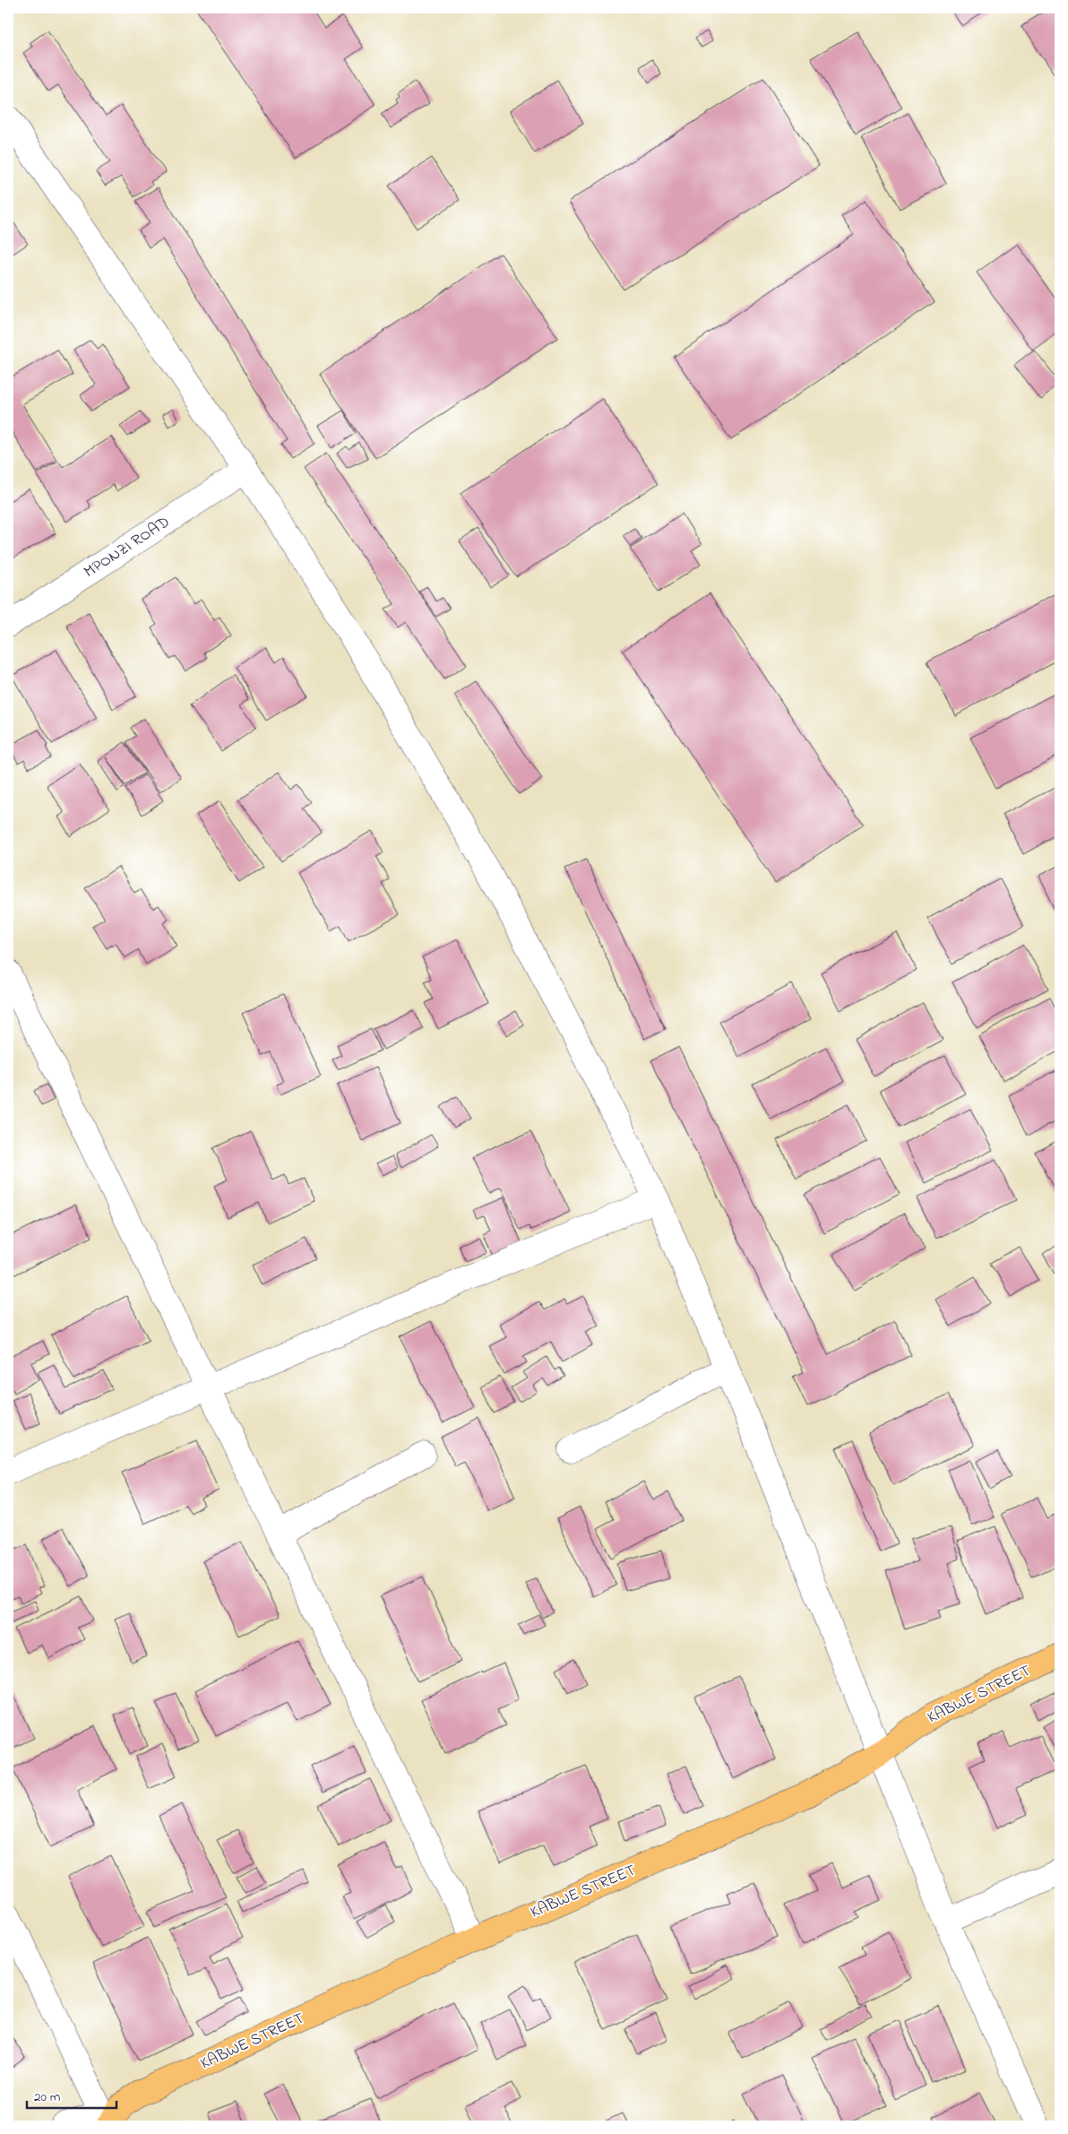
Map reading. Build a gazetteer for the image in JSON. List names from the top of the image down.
{
  "streets": {
    "main road": ["KABWE STREET"],
    "street": ["MPONZI ROAD"]
  },
  "scale_bar": "20 m"
}
